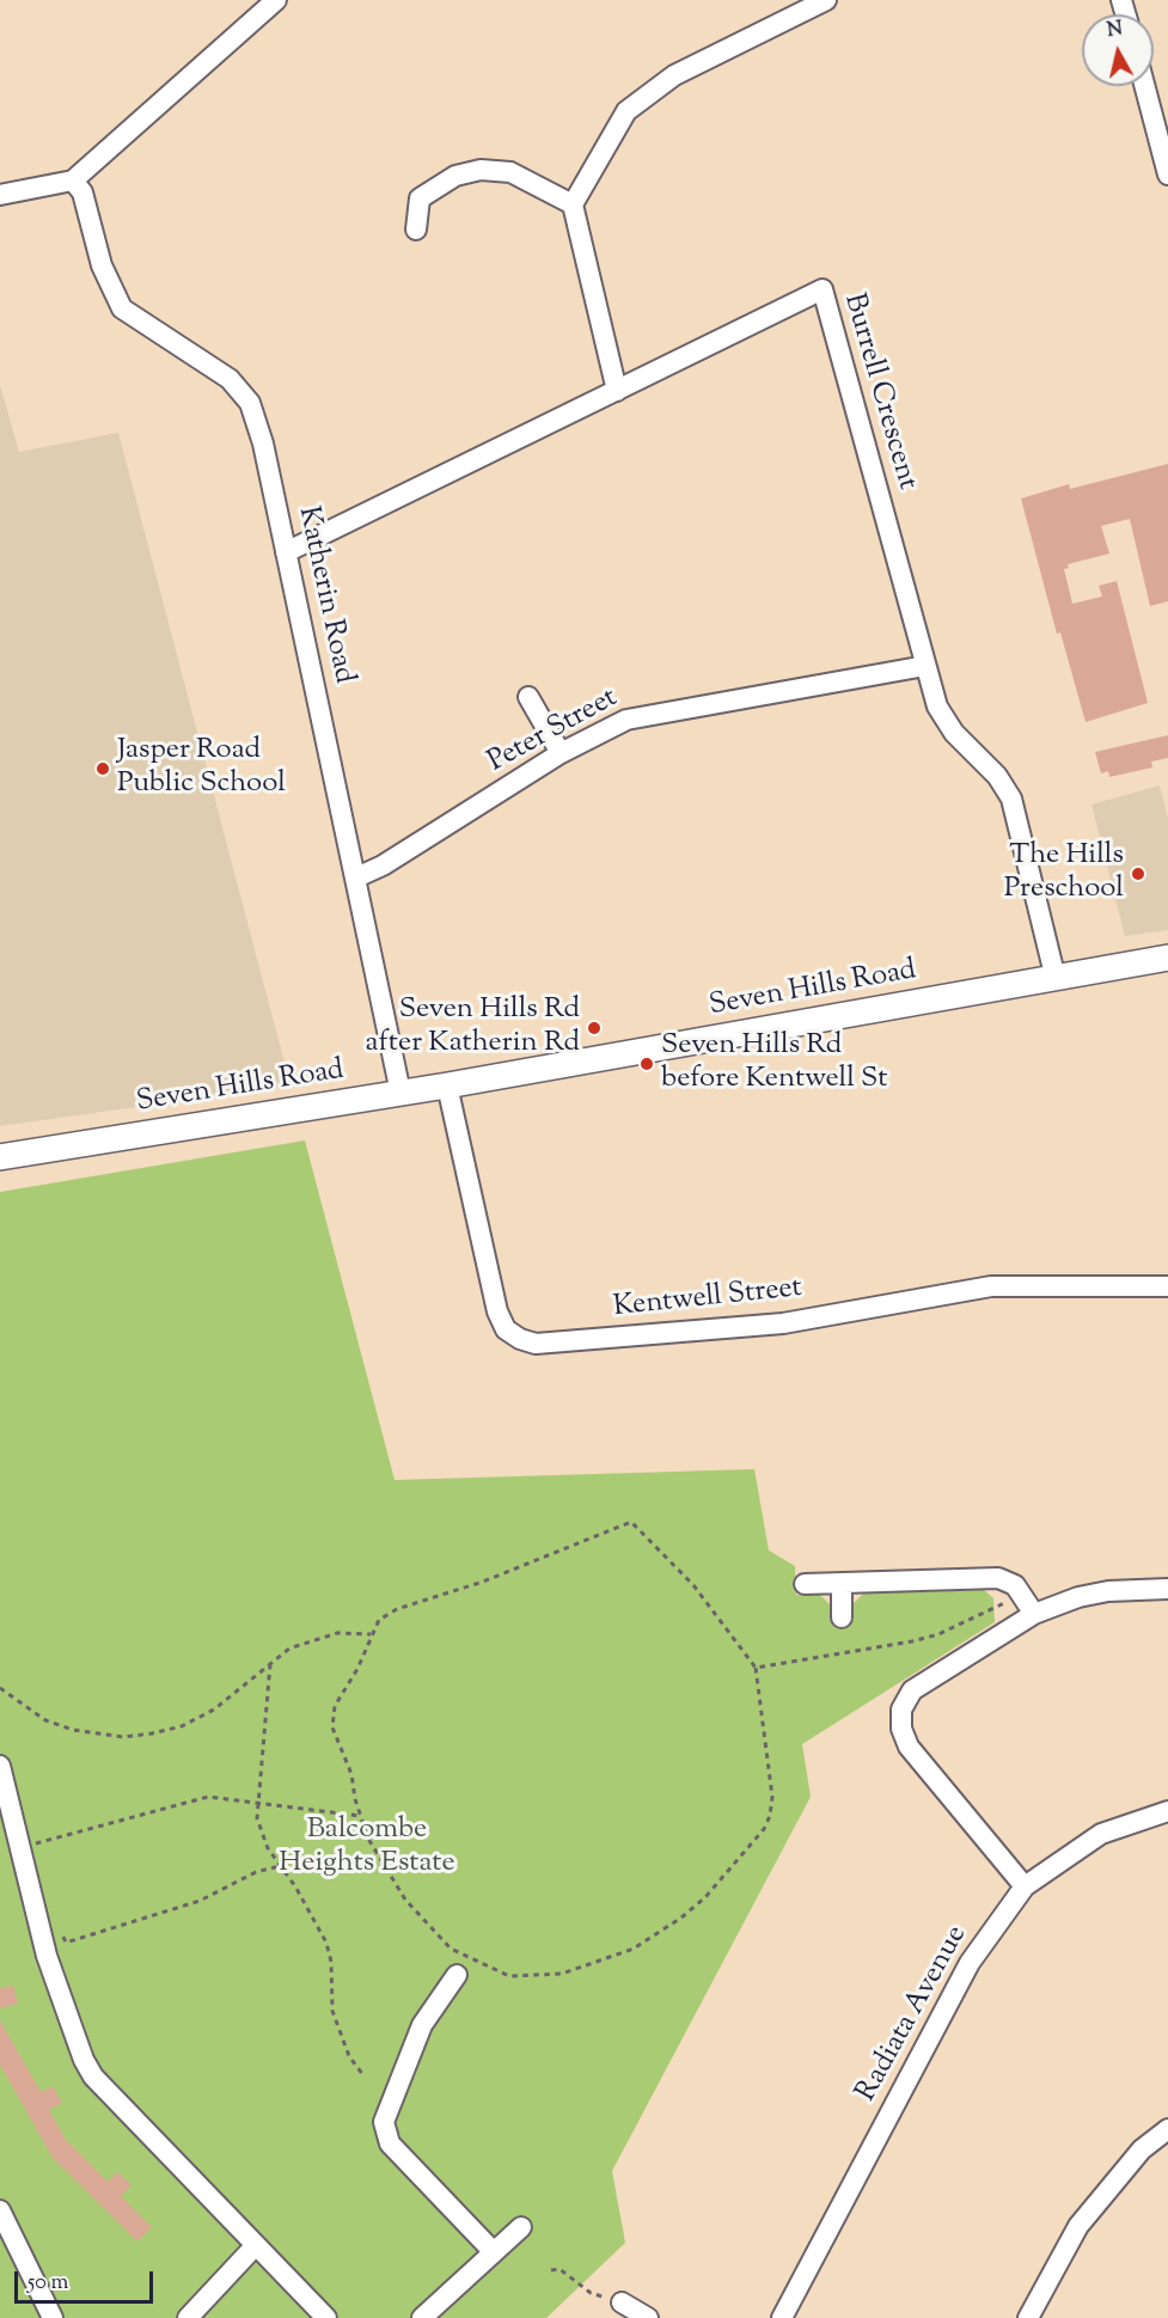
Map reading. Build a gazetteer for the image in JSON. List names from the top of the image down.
{
  "streets": {
    "main road": ["Seven Hills Road"],
    "street": [
      "Burrell Crescent",
      "Katherin Road",
      "Peter Street",
      "Kentwell Street",
      "Radiata Avenue"
    ]
  },
  "crossings": [
    ["Burrell Crescent", "Katherin Road"],
    ["Burrell Crescent", "Peter Street"],
    ["Burrell Crescent", "Seven Hills Road"],
    ["Katherin Road", "Peter Street"],
    ["Katherin Road", "Seven Hills Road"],
    ["Seven Hills Road", "Kentwell Street"]
  ],
  "parks": ["Balcombe Heights Estate"],
  "places": [
    "Jasper Road Public School",
    "The Hills Preschool",
    "Seven Hills Rd after Katherin Rd",
    "Seven Hills Rd before Kentwell St"
  ],
  "scale_bar": "50 m",
  "north": "top"
}
